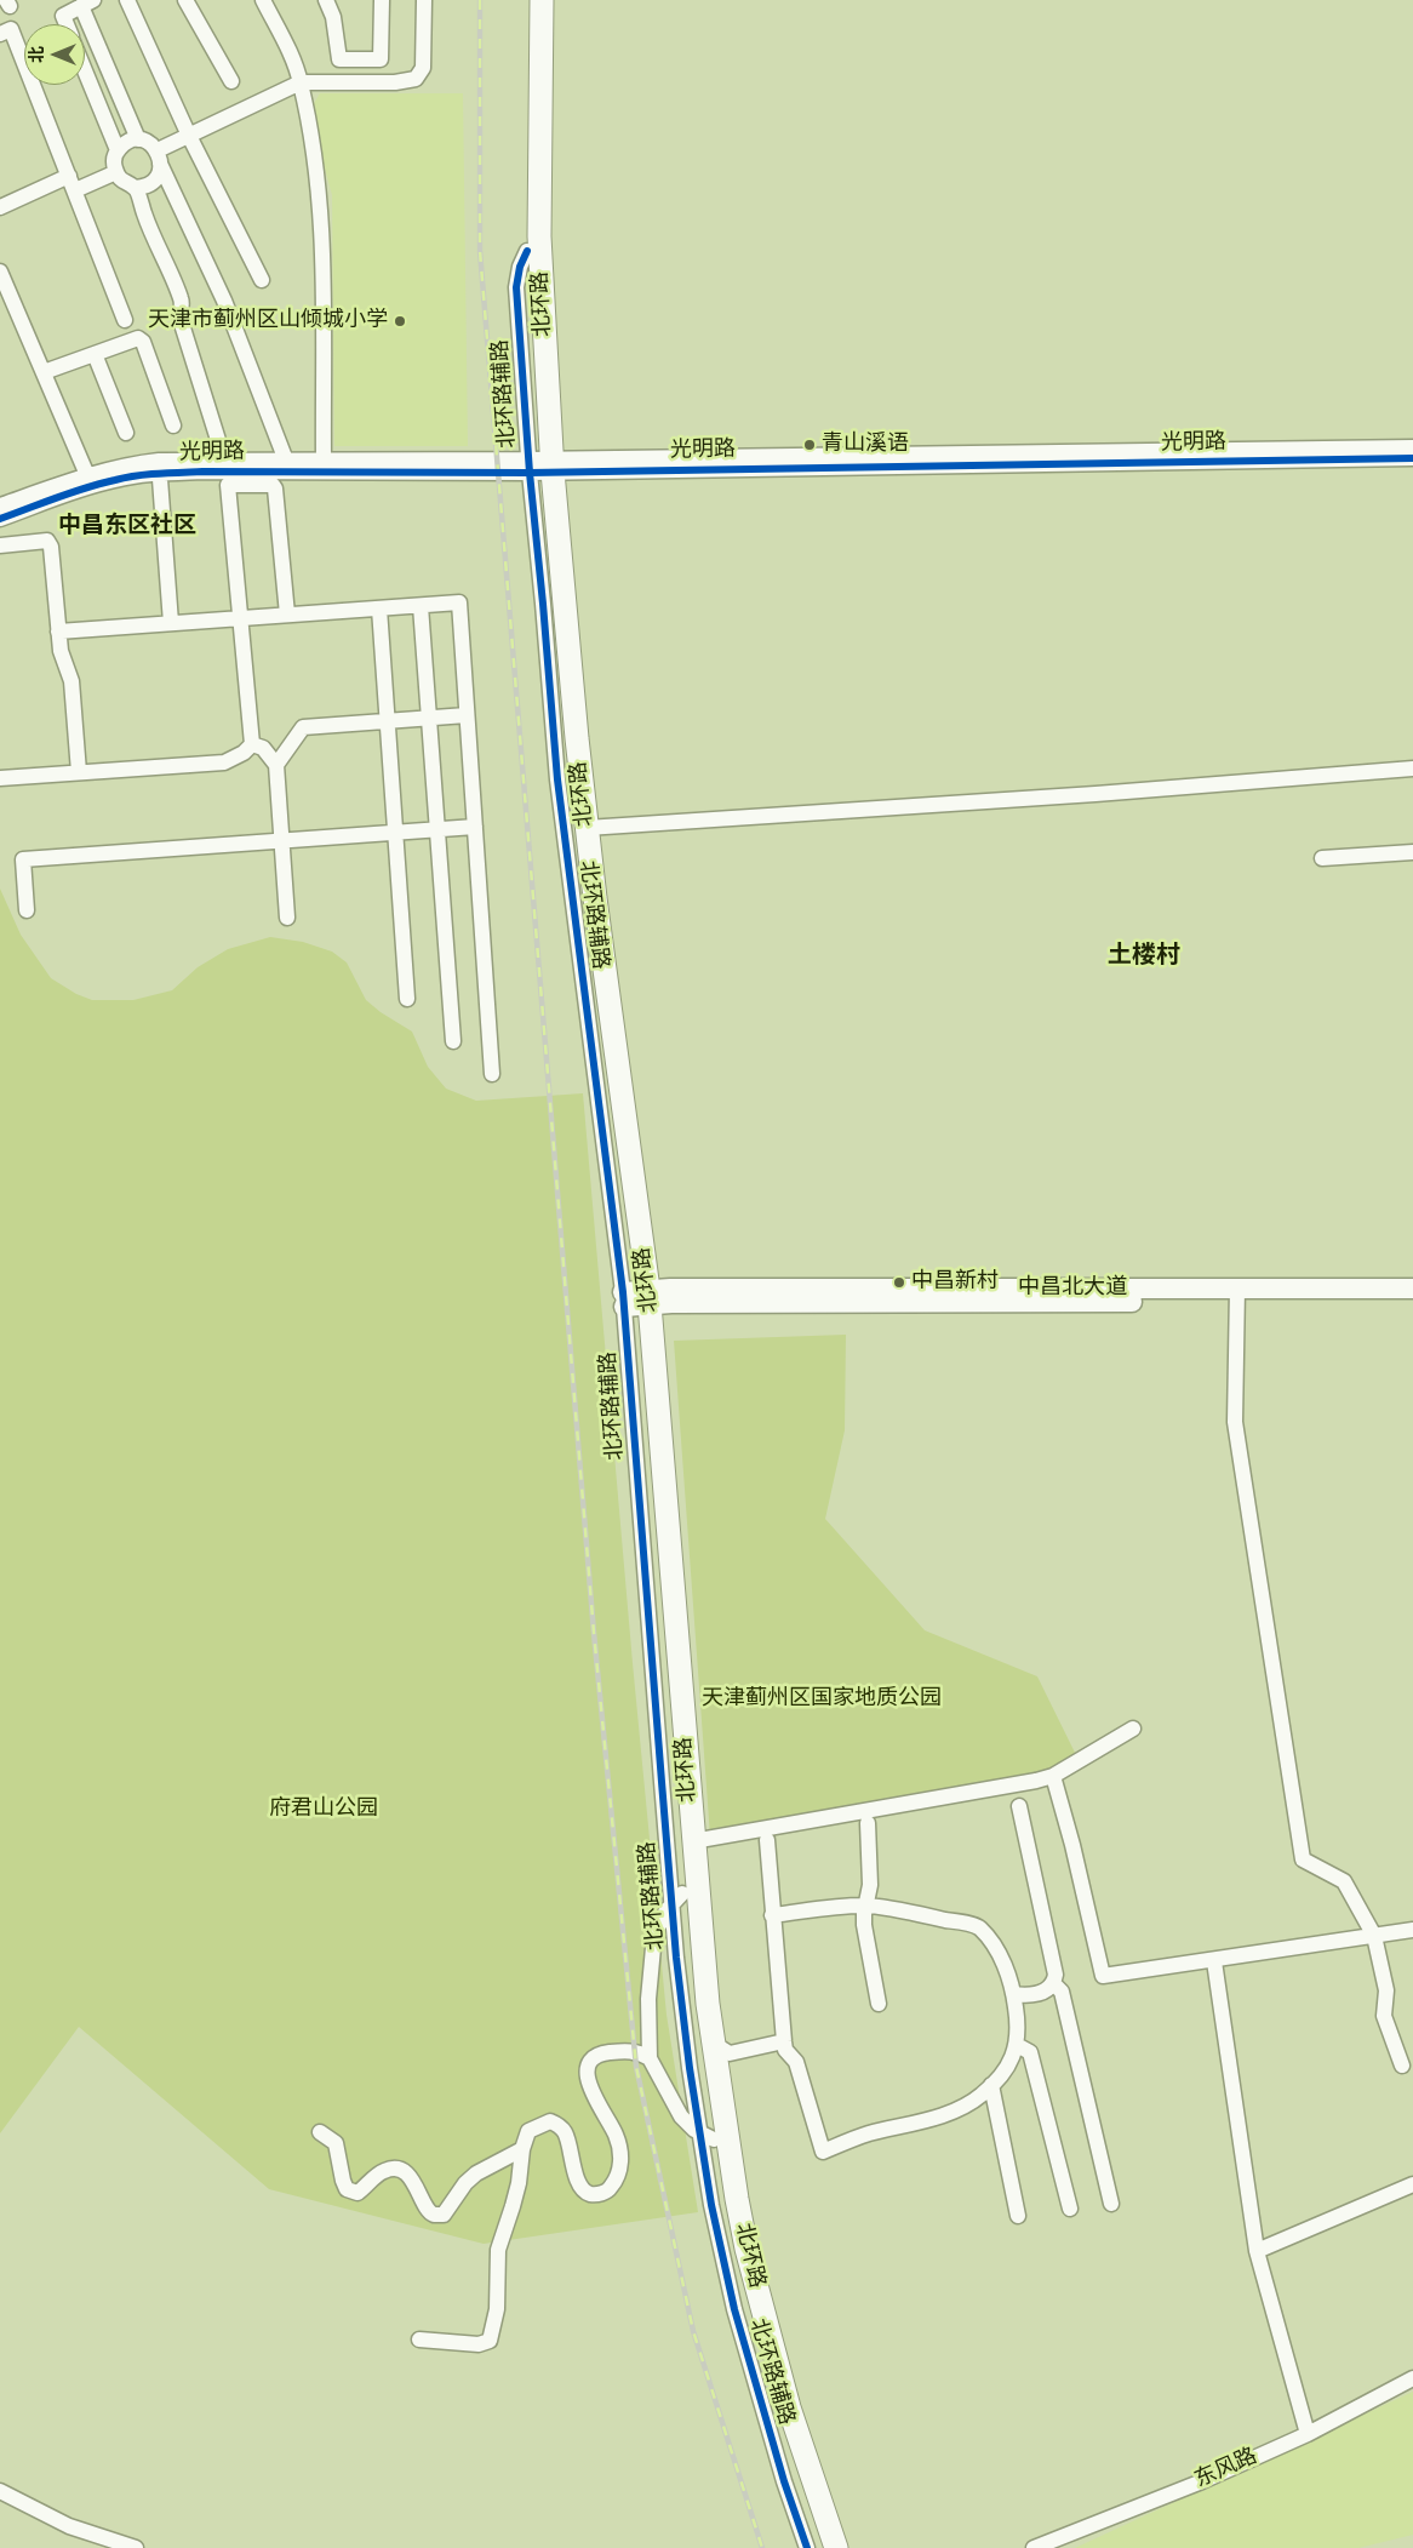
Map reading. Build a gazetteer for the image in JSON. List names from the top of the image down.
{
  "streets": {
    "highway": ["北环路"],
    "main road": ["中昌北大道"],
    "street": ["北环路辅路", "光明路", "东风路"]
  },
  "crossings": [
    ["北环路", "北环路辅路"],
    ["北环路", "光明路"],
    ["北环路", "中昌北大道"]
  ],
  "districts": ["中昌东区社区", "土楼村"],
  "parks": ["天津蓟州区国家地质公园", "府君山公园"],
  "places": ["天津市蓟州区山倾城小学", "青山溪语", "中昌新村"],
  "north": "left"
}
